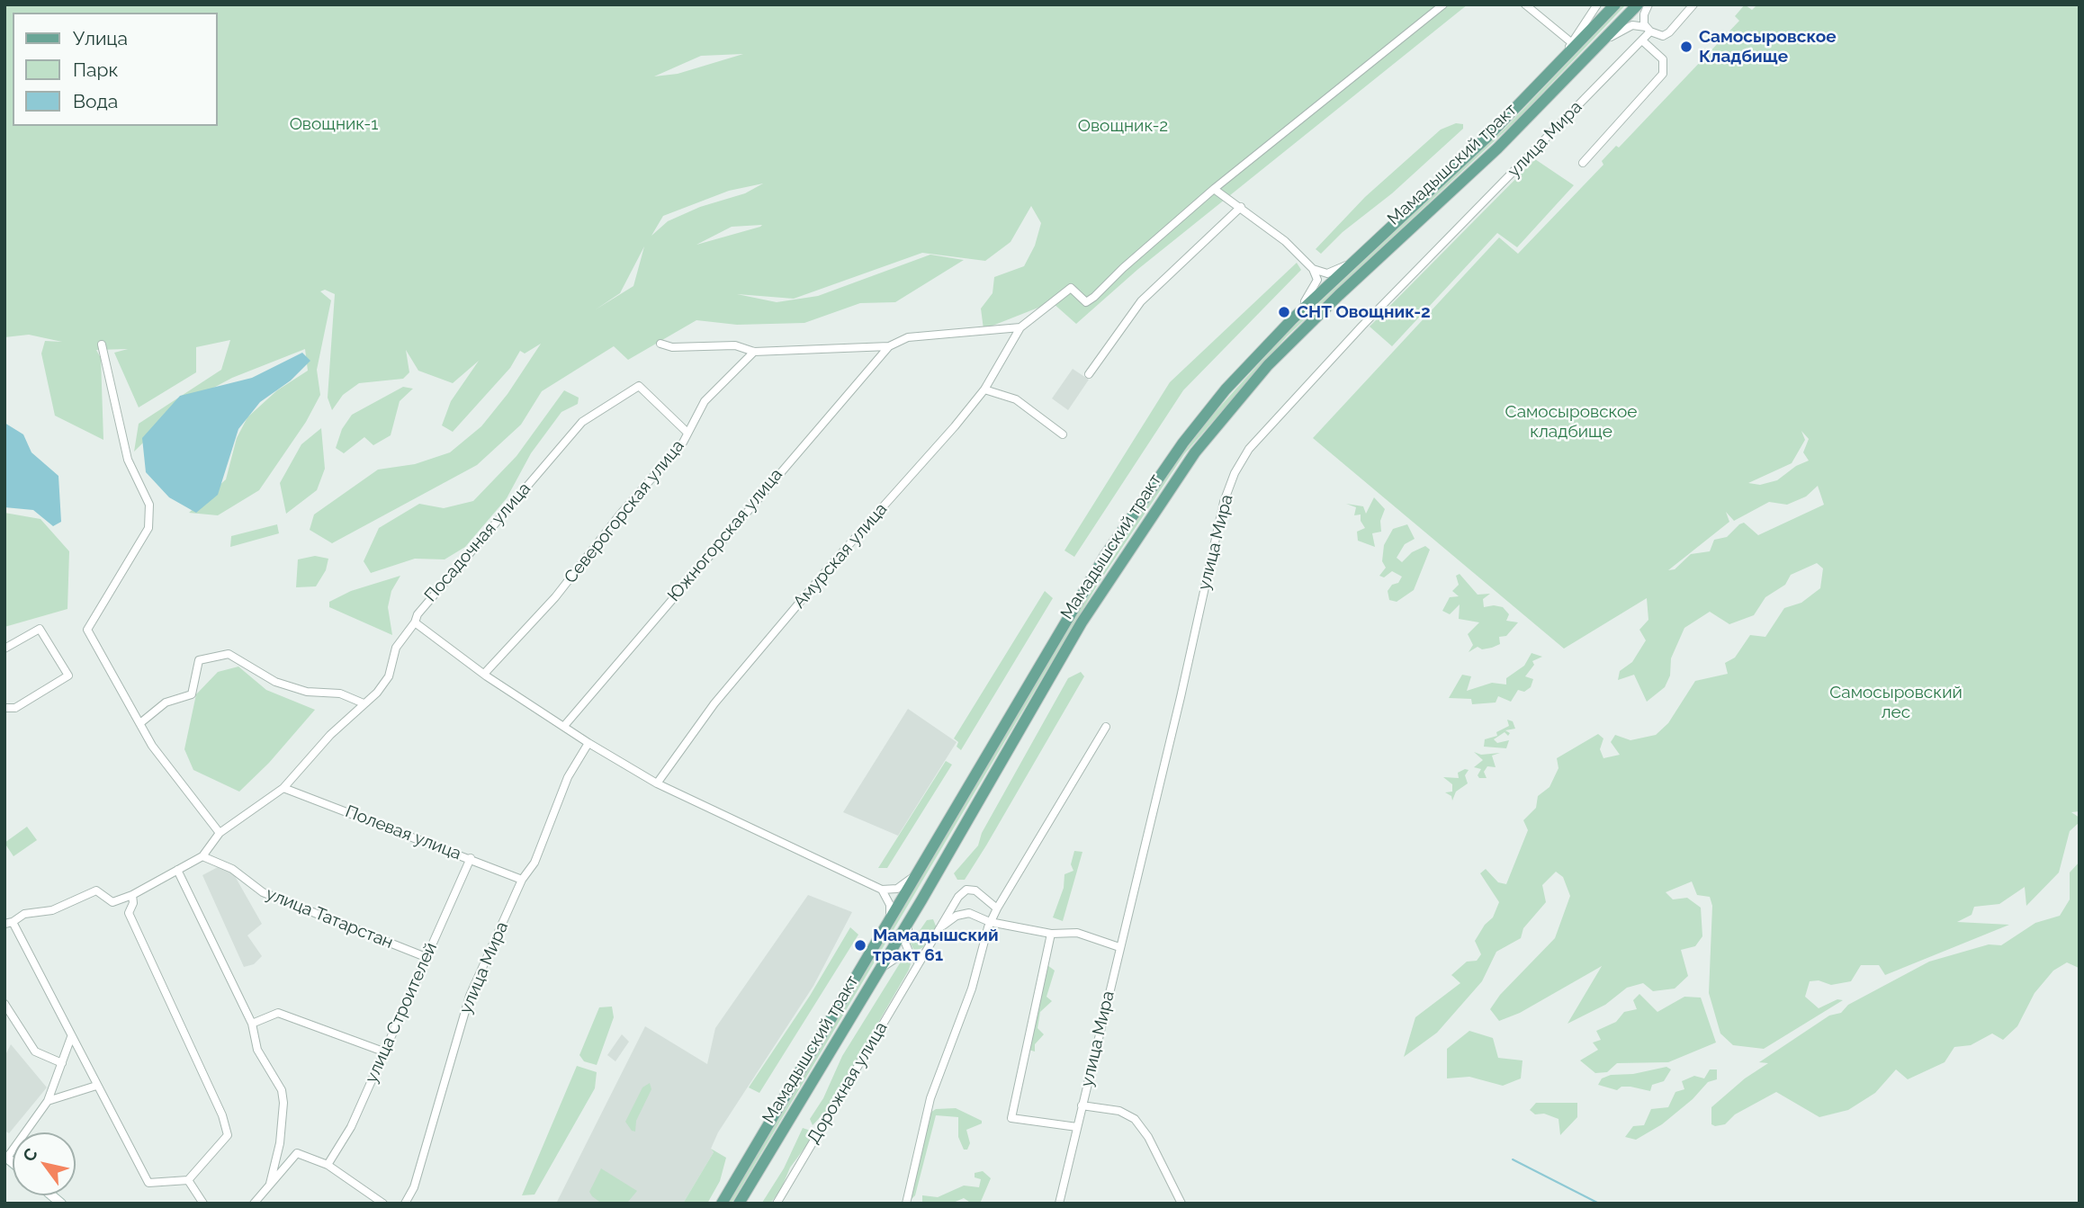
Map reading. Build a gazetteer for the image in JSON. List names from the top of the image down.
{
  "streets": {
    "main road": ["Мамадышский тракт"],
    "street": [
      "улица Мира",
      "Северогорская улица",
      "Южногорская улица",
      "Посадочная улица",
      "Амурская улица",
      "Полевая улица",
      "улица Татарстан",
      "улица Строителей",
      "Дорожная улица"
    ]
  },
  "crossings": [
    ["улица Мира", "Полевая улица"],
    ["Северогорская улица", "Посадочная улица"],
    ["Посадочная улица", "Полевая улица"],
    ["Посадочная улица", "улица Татарстан"],
    ["Полевая улица", "улица Строителей"],
    ["улица Татарстан", "улица Строителей"]
  ],
  "parks": [
    "Овощник-1",
    "Овощник-2",
    "Самосыровское кладбище",
    "Самосыровский лес"
  ],
  "places": ["Самосыровское Кладбище", "СНТ Овощник-2", "Мамадышский тракт 61"],
  "legend": ["Улица", "Парк", "Вода"],
  "north": "top left"
}
